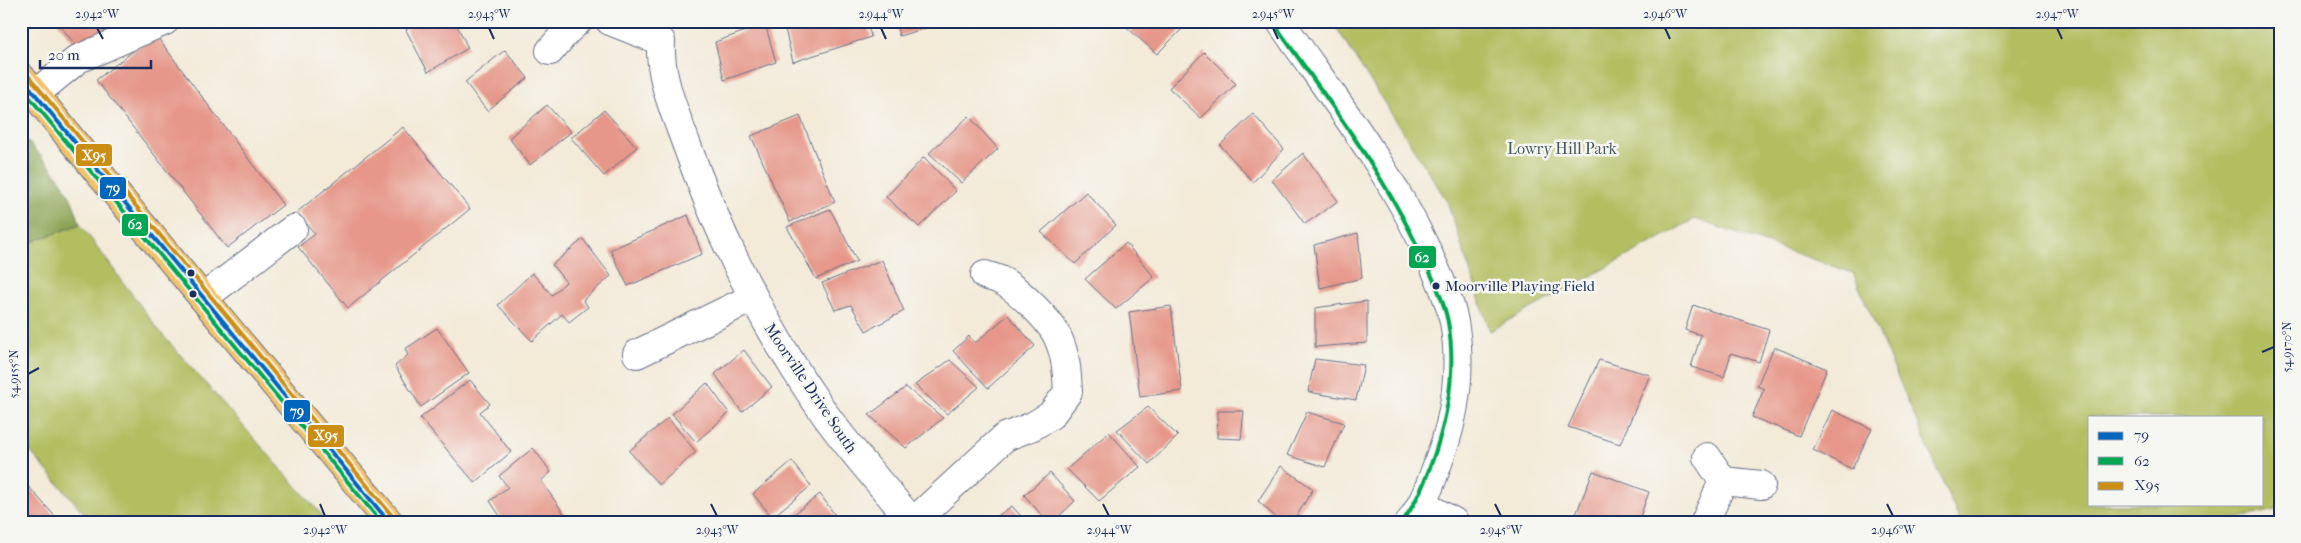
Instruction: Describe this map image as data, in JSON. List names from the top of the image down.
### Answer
{
  "streets": {
    "street": ["Moorville Drive South"]
  },
  "parks": ["Lowry Hill Park"],
  "places": ["Moorville Playing Field"],
  "lines": ["transit line 62", "transit line X95", "transit line 79"],
  "legend": ["79", "62", "X95"],
  "scale_bar": "20 m",
  "coordinates": [
    "2.942°W",
    "2.943°W",
    "2.944°W",
    "2.945°W",
    "2.946°W",
    "2.947°W",
    "54.9170°N",
    "54.9155°N"
  ]
}
